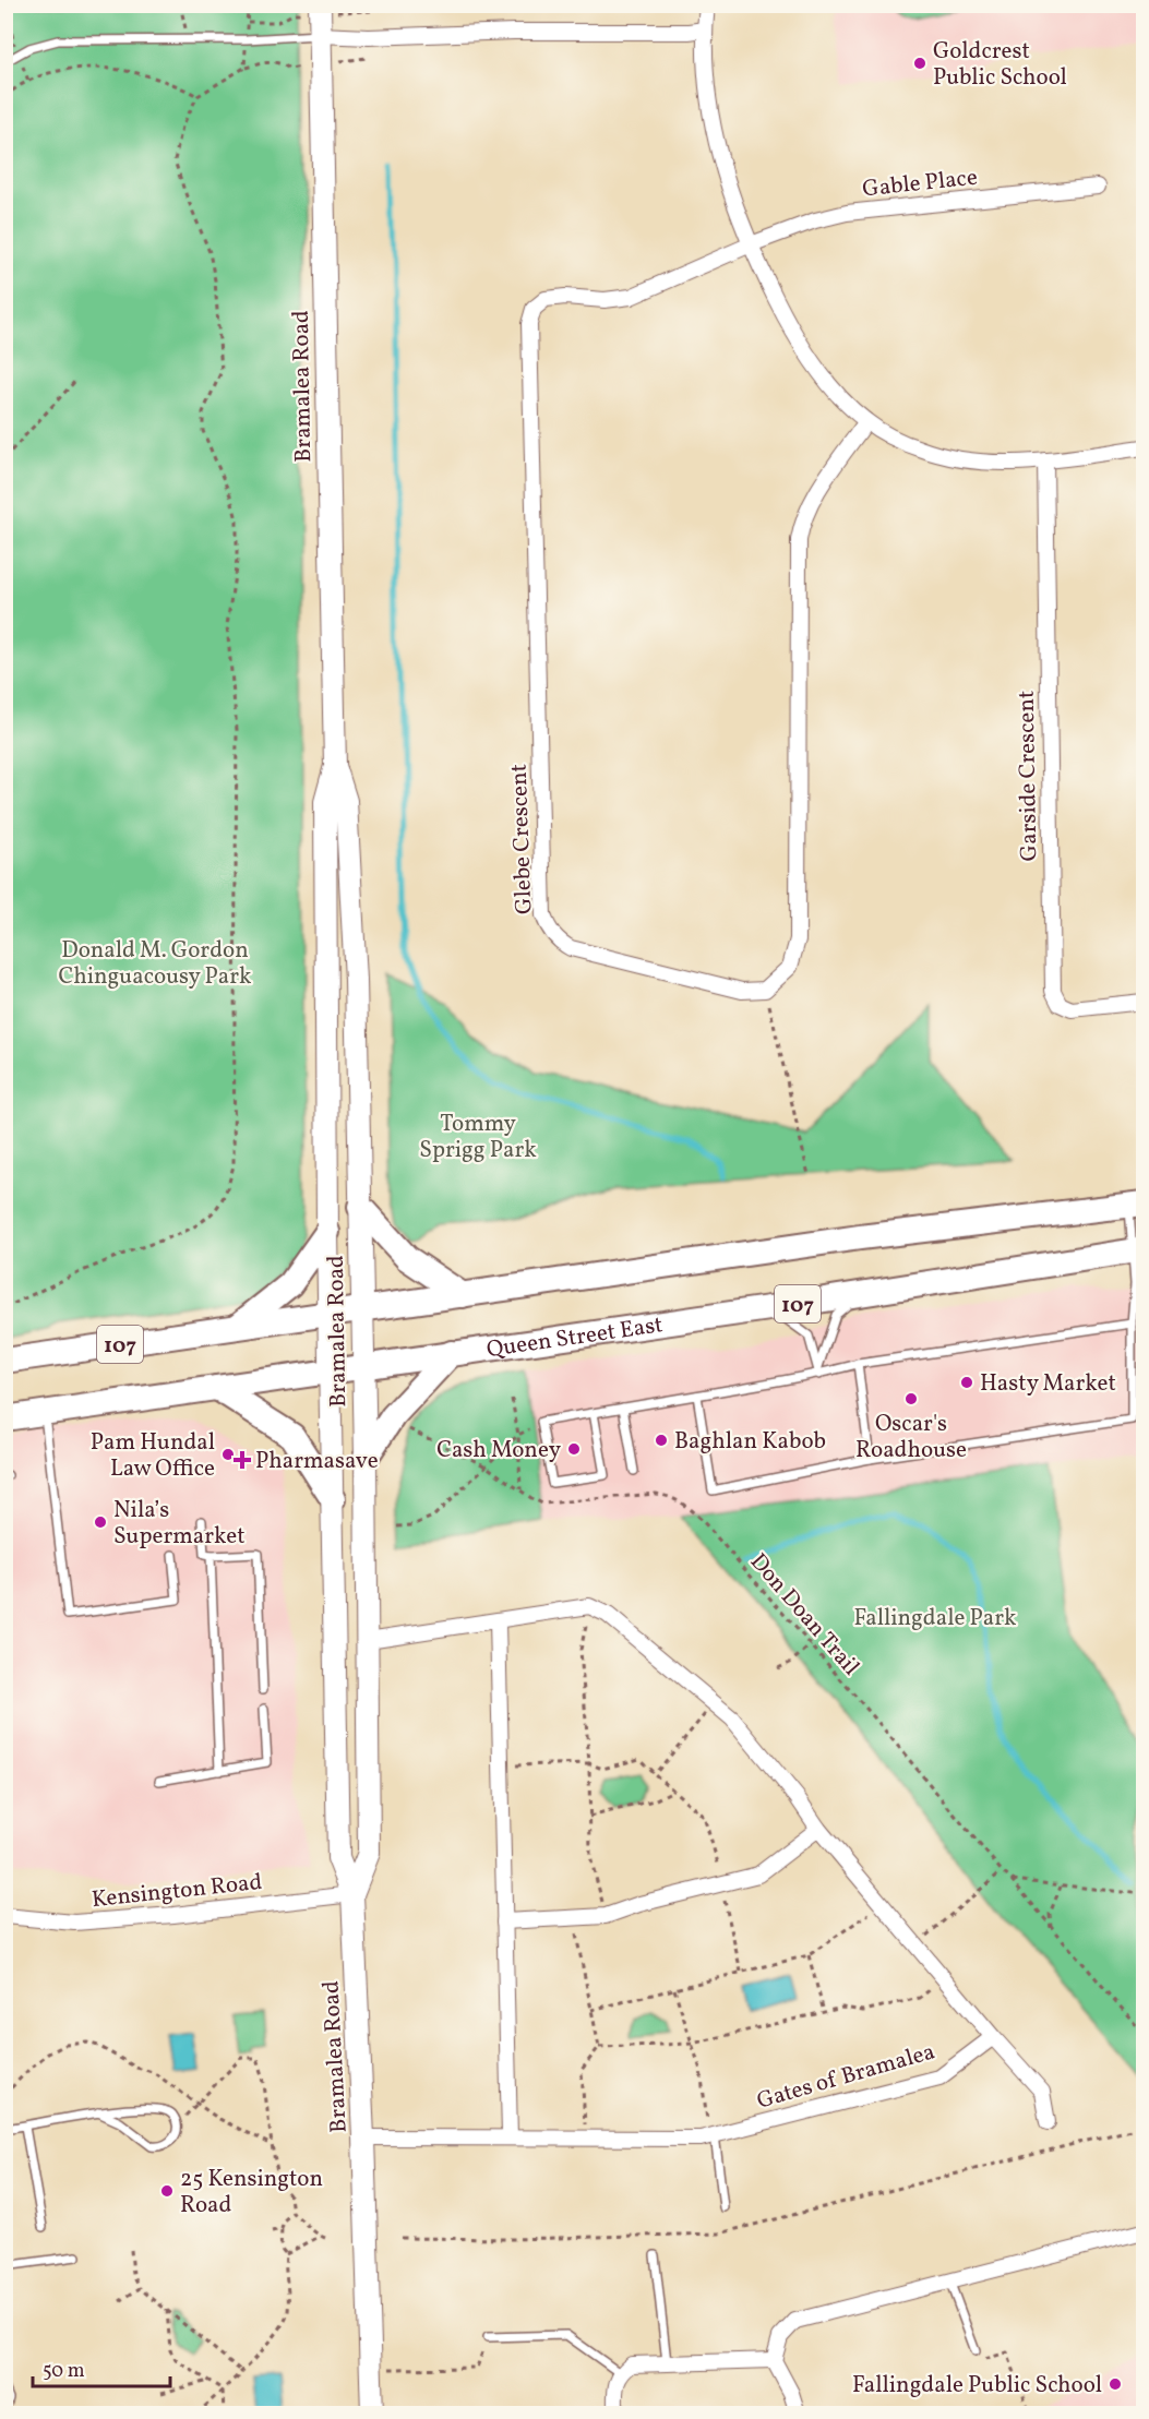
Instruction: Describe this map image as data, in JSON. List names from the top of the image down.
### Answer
{
  "streets": {
    "main road": ["Bramalea Road", "107", "Queen Street East"],
    "street": [
      "Gable Place",
      "Garside Crescent",
      "Glebe Crescent",
      "Kensington Road",
      "Gates of Bramalea"
    ],
    "path": ["Don Doan Trail"]
  },
  "crossings": [
    ["Gable Place", "Glebe Crescent"],
    ["Bramalea Road", "107"],
    ["Bramalea Road", "Queen Street East"],
    ["Bramalea Road", "Kensington Road"],
    ["Bramalea Road", "Gates of Bramalea"]
  ],
  "parks": ["Donald M. Gordon Chinguacousy Park", "Tommy Sprigg Park", "Fallingdale Park"],
  "places": {
    "other": [
      "Goldcrest Public School",
      "Hasty Market",
      "Oscar's Roadhouse",
      "Baghlan Kabob",
      "Cash Money",
      "Pam Hundal Law Office",
      "Nila’s Supermarket",
      "25 Kensington Road",
      "Fallingdale Public School"
    ],
    "health": ["Pharmasave"]
  },
  "scale_bar": "50 m"
}
